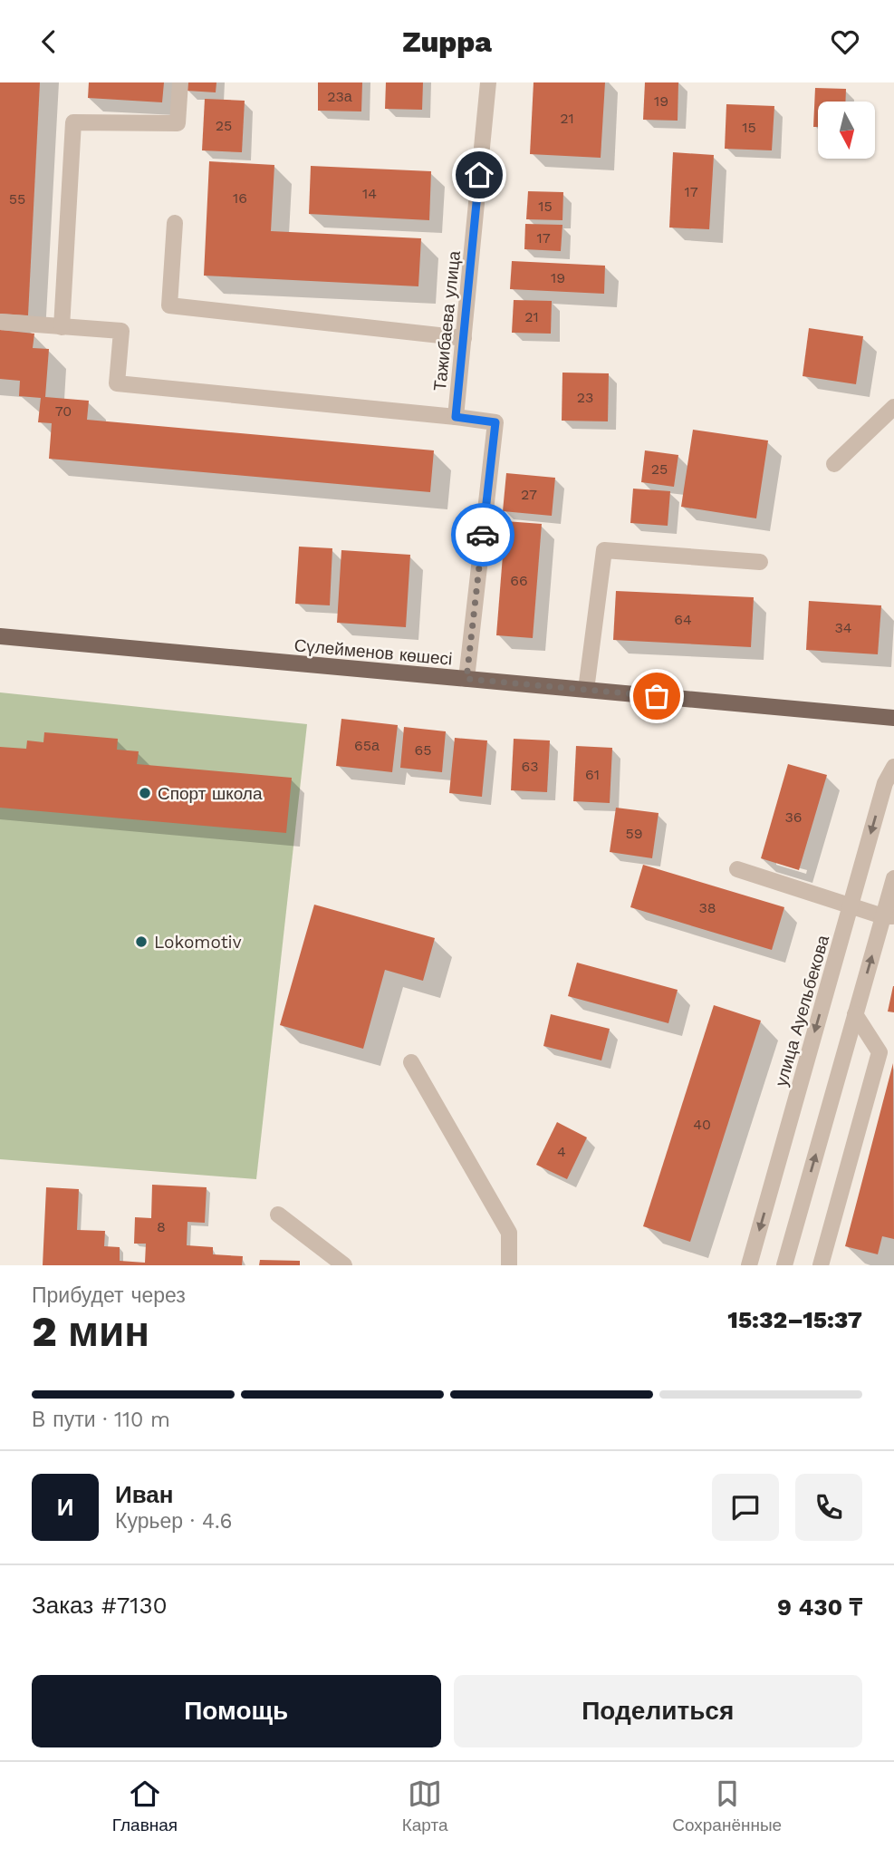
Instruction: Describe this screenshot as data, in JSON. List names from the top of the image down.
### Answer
{
  "streets": {
    "main road": ["Сүлейменов көшесі"],
    "street": ["Тажибаева улица", "улица Ауельбекова"]
  },
  "places": ["Спорт школа", "Lokomotiv"],
  "house_numbers": [
    "23а",
    "19",
    "21",
    "25",
    "15",
    "17",
    "14",
    "16",
    "55",
    "15",
    "17",
    "19",
    "21",
    "23",
    "70",
    "25",
    "27",
    "66",
    "64",
    "34",
    "65а",
    "65",
    "63",
    "61",
    "36",
    "59",
    "38",
    "40",
    "4",
    "8"
  ],
  "north": "bottom",
  "page": {
    "header": "Zuppa",
    "heading": ["2 мин", "Прибудет через", "15:32–15:37"],
    "panel": [
      "Иван",
      "Курьер · 4.6",
      "Заказ #7130",
      "9 430 ₸"
    ],
    "bar": "В пути · 110 m",
    "round": "И",
    "buttons": ["Помощь", "Поделиться"],
    "tabs": ["Главная", "Карта", "Сохранённые"]
  }
}
